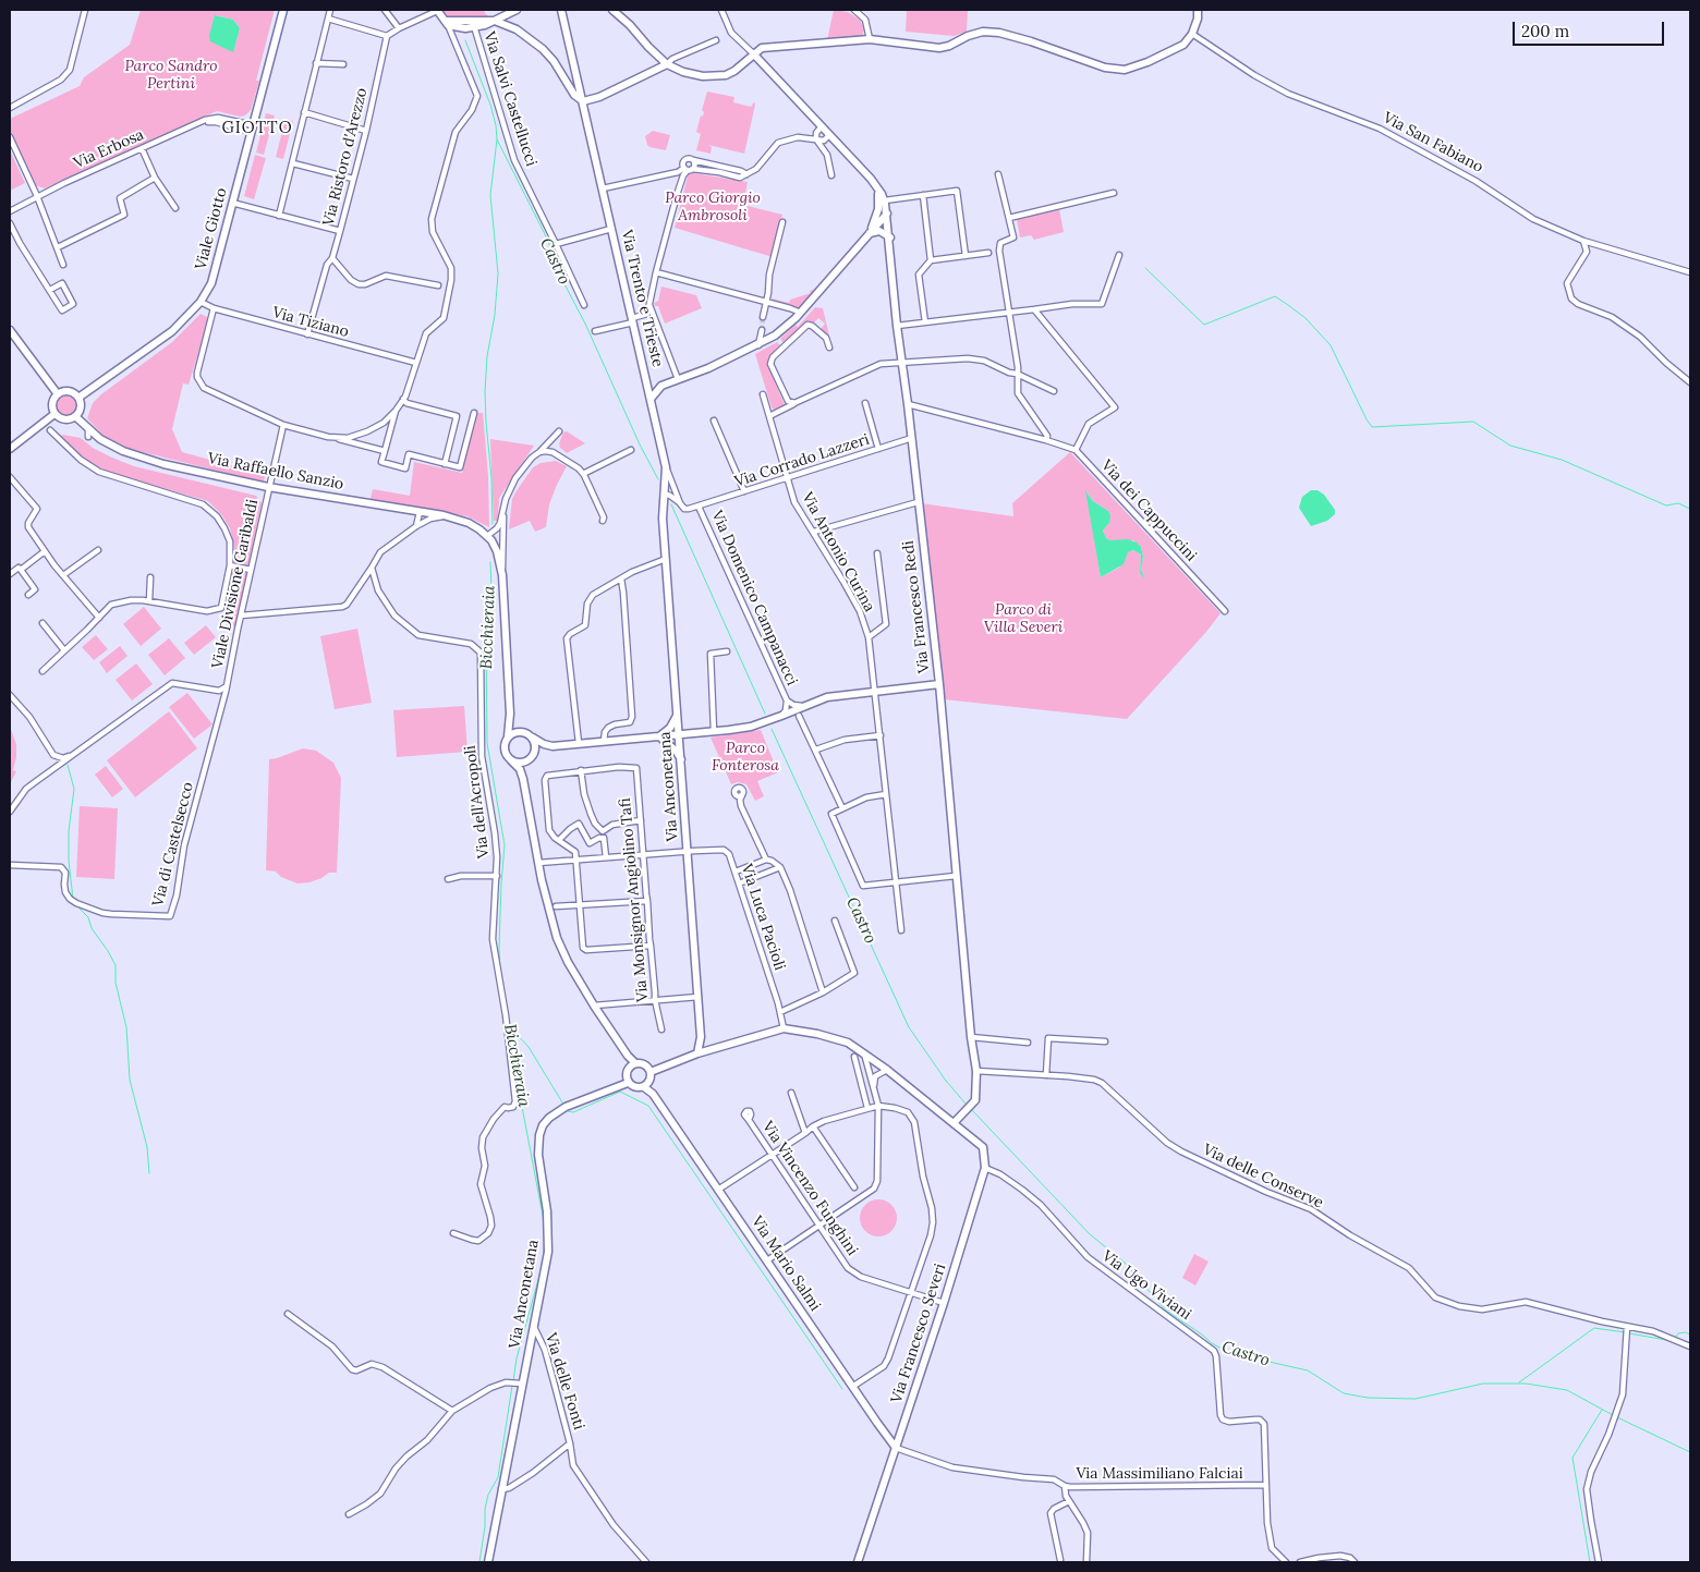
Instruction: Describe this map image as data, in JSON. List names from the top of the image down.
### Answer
{
  "streets": {
    "main road": [
      "Viale Giotto",
      "Via Trento e Trieste",
      "Via Raffaello Sanzio",
      "Via Francesco Redi",
      "Via Anconetana",
      "Via Mario Salmi",
      "Via Francesco Severi"
    ],
    "street": [
      "Via Salvi Castellucci",
      "Via San Fabiano",
      "Via Erbosa",
      "Via Ristoro d'Arezzo",
      "Via Tiziano",
      "Via Corrado Lazzeri",
      "Via dei Cappuccini",
      "Via Antonio Curina",
      "Viale Divisione Garibaldi",
      "Via Domenico Campanacci",
      "Via dell'Acropoli",
      "Via di Castelsecco",
      "Via Monsignor Angiolino Tafi",
      "Via Luca Pacioli",
      "Via delle Conserve",
      "Via Vincenzo Funghini",
      "Via Ugo Viviani",
      "Via delle Fonti",
      "Via Massimiliano Falciai"
    ]
  },
  "crossings": [
    ["Via Erbosa", "Viale Giotto"],
    ["Via Ristoro d'Arezzo", "Via Tiziano"],
    ["Viale Giotto", "Via Tiziano"],
    ["Viale Giotto", "Via Raffaello Sanzio"],
    ["Via Trento e Trieste", "Via Anconetana"],
    ["Via Corrado Lazzeri", "Via Antonio Curina"],
    ["Via Corrado Lazzeri", "Via Domenico Campanacci"],
    ["Via Corrado Lazzeri", "Via Francesco Redi"],
    ["Via Raffaello Sanzio", "Viale Divisione Garibaldi"],
    ["Via dei Cappuccini", "Via Francesco Redi"],
    ["Viale Divisione Garibaldi", "Via di Castelsecco"],
    ["Via Francesco Redi", "Via delle Conserve"],
    ["Via Anconetana", "Via Luca Pacioli"],
    ["Via Anconetana", "Via Mario Salmi"],
    ["Via Anconetana", "Via delle Fonti"],
    ["Via Vincenzo Funghini", "Via Francesco Severi"],
    ["Via Mario Salmi", "Via Francesco Severi"],
    ["Via Mario Salmi", "Via Massimiliano Falciai"],
    ["Via Ugo Viviani", "Via Francesco Severi"],
    ["Via Ugo Viviani", "Via Massimiliano Falciai"],
    ["Via Francesco Severi", "Via Massimiliano Falciai"]
  ],
  "districts": ["GIOTTO"],
  "water": ["Castro", "Bicchieraia"],
  "parks": [
    "Parco Sandro Pertini",
    "Parco Giorgio Ambrosoli",
    "Parco di Villa Severi",
    "Parco Fonterosa"
  ],
  "scale_bar": "200 m"
}
